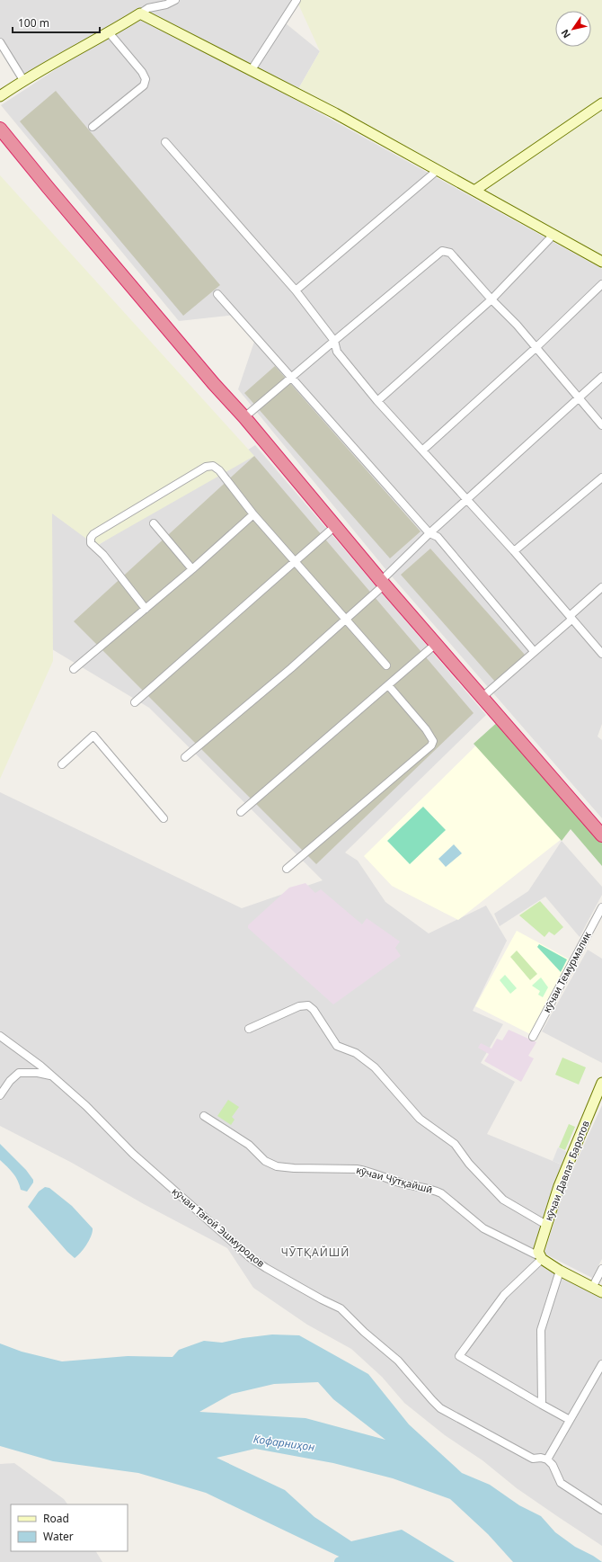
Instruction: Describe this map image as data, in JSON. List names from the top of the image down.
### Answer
{
  "streets": {
    "street": [
      "кӯчаи Темурмалик",
      "кӯчаи Давлат Баротов",
      "кӯчаи Чӯтқайшӣ",
      "кӯчаи Тағой Эшмуродов"
    ]
  },
  "crossings": [
    ["кӯчаи Давлат Баротов", "кӯчаи Чӯтқайшӣ"]
  ],
  "districts": ["ЧӮТҚАЙШӢ"],
  "water": ["Кофарниҳон"],
  "legend": ["Road", "Water"],
  "scale_bar": "100 m",
  "north": "bottom left"
}
